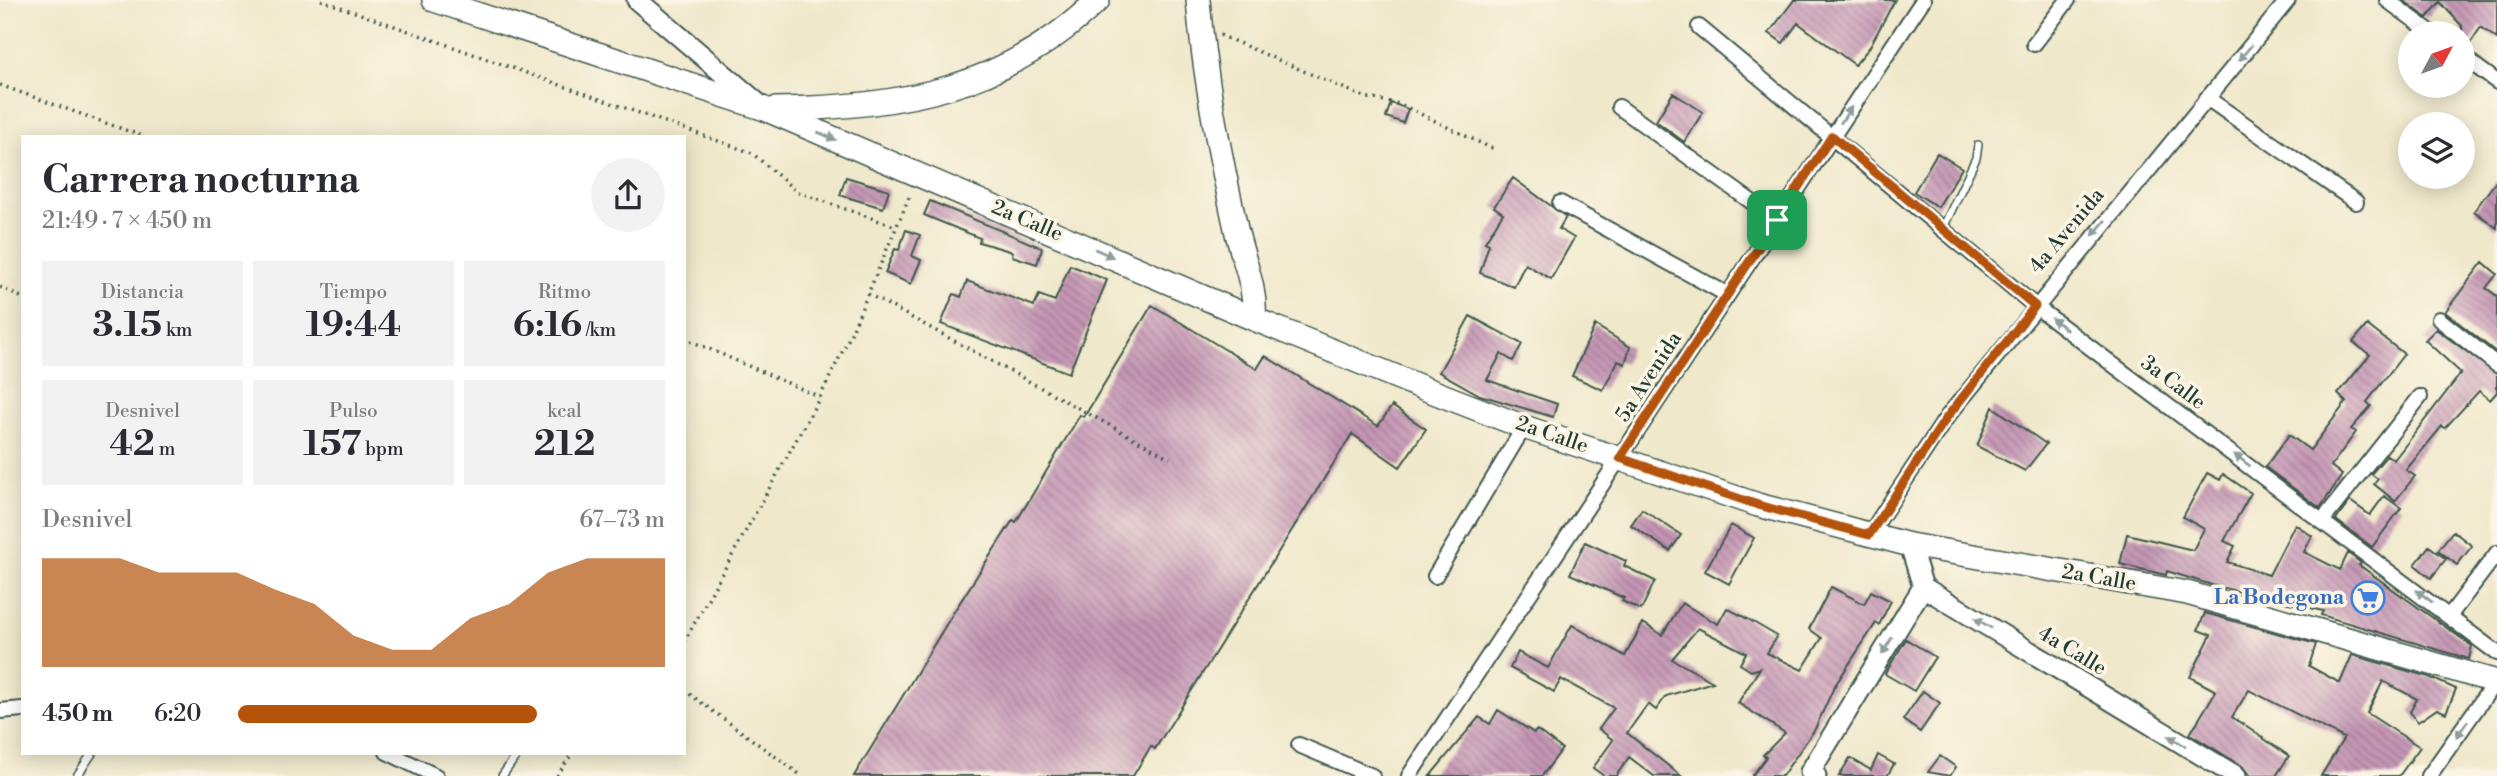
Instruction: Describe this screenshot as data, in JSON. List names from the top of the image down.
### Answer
{
  "streets": {
    "main road": ["2a Calle"],
    "street": [
      "4a Avenida",
      "5a Avenida",
      "3a Calle",
      "4a Calle"
    ]
  },
  "crossings": [
    ["2a Calle", "4a Avenida"],
    ["2a Calle", "5a Avenida"],
    ["4a Avenida", "3a Calle"],
    ["5a Avenida", "3a Calle"]
  ],
  "one_way": ["4a Avenida", "3a Calle", "4a Calle"],
  "places": {
    "supermarket": ["La Bodegona"]
  },
  "north": "top right",
  "page": {
    "heading": ["Carrera nocturna", "21:49 · 7 × 450 m"],
    "stats": [
      ["Distancia", "3.15 km"],
      ["Tiempo", "19:44"],
      ["Ritmo", "6:16 /km"],
      ["Desnivel", "42 m"],
      ["Pulso", "157 bpm"],
      ["kcal", "212"]
    ],
    "chart": ["Desnivel", "67–73 m"],
    "list": [
      {
        "name": "450 m",
        "note": "6:20"
      }
    ]
  }
}
